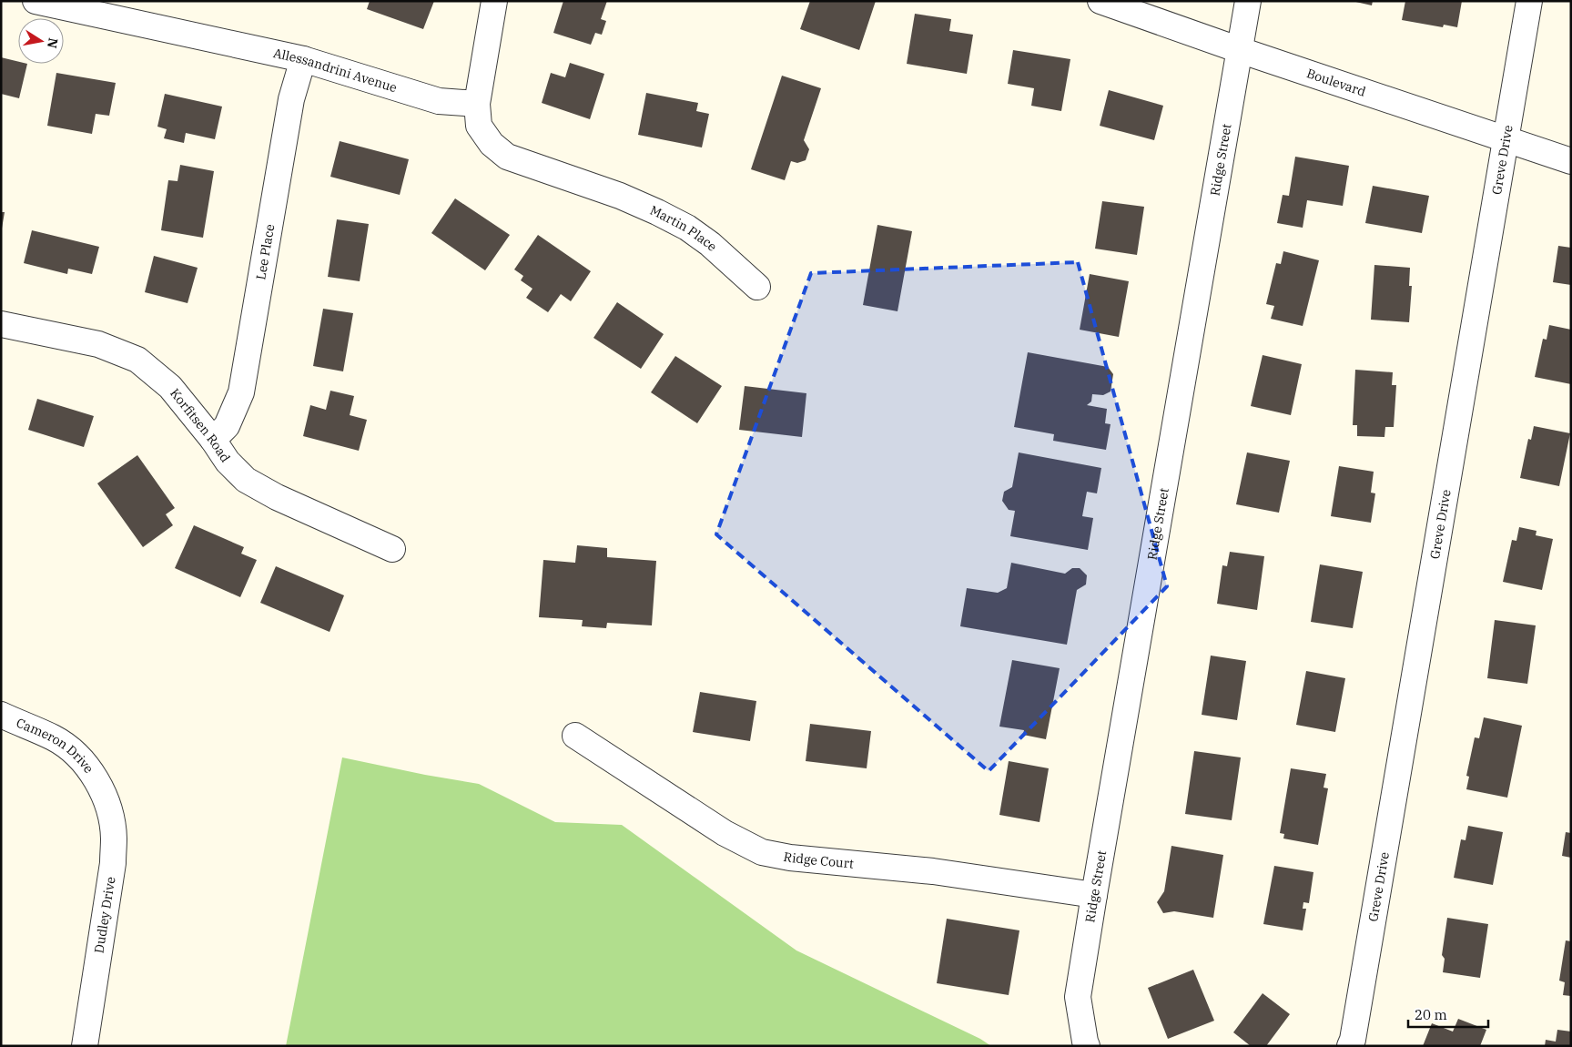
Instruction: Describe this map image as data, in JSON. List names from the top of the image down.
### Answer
{
  "streets": {
    "street": [
      "Allessandrini Avenue",
      "Boulevard",
      "Ridge Street",
      "Greve Drive",
      "Martin Place",
      "Lee Place",
      "Korfitsen Road",
      "Cameron Drive",
      "Ridge Court",
      "Dudley Drive"
    ]
  },
  "crossings": [
    ["Allessandrini Avenue", "Martin Place"],
    ["Allessandrini Avenue", "Lee Place"],
    ["Boulevard", "Ridge Street"],
    ["Boulevard", "Greve Drive"],
    ["Ridge Street", "Ridge Court"],
    ["Lee Place", "Korfitsen Road"],
    ["Cameron Drive", "Dudley Drive"]
  ],
  "scale_bar": "20 m",
  "north": "right"
}
